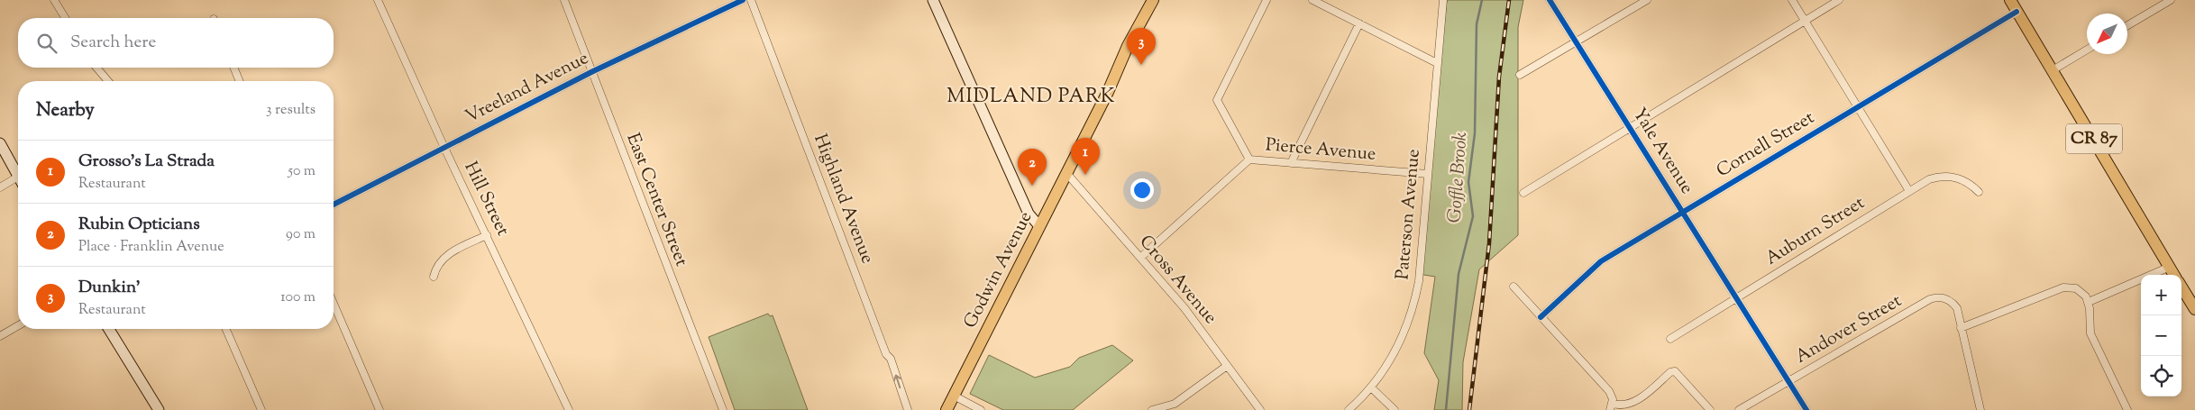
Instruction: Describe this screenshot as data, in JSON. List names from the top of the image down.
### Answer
{
  "streets": {
    "main road": ["CR 87", "Godwin Avenue"],
    "street": [
      "Vreeland Avenue",
      "Cornell Street",
      "Pierce Avenue",
      "Yale Avenue",
      "Hill Street",
      "Highland Avenue",
      "East Center Street",
      "Paterson Avenue",
      "Auburn Street",
      "Cross Avenue",
      "Andover Street"
    ]
  },
  "crossings": [
    ["Vreeland Avenue", "Hill Street"],
    ["Vreeland Avenue", "East Center Street"],
    ["CR 87", "Cornell Street"],
    ["Cornell Street", "Yale Avenue"],
    ["Pierce Avenue", "Paterson Avenue"],
    ["Pierce Avenue", "Cross Avenue"],
    ["Yale Avenue", "Auburn Street"],
    ["Yale Avenue", "Andover Street"],
    ["Godwin Avenue", "Cross Avenue"]
  ],
  "one_way": ["Highland Avenue"],
  "districts": ["MIDLAND PARK"],
  "water": ["Goffle Brook"],
  "north": "bottom left",
  "page": {
    "search": "Search here",
    "pins": ["3", "1", "2"],
    "heading": ["Nearby", "3 results"],
    "list": [
      {
        "mark": "1",
        "name": "Grosso's La Strada",
        "note": "Restaurant",
        "value": "50 m"
      },
      {
        "mark": "2",
        "name": "Rubin Opticians",
        "note": "Place · Franklin Avenue",
        "value": "90 m"
      },
      {
        "mark": "3",
        "name": "Dunkin'",
        "note": "Restaurant",
        "value": "100 m"
      }
    ],
    "map_buttons": ["+", "−"]
  }
}
